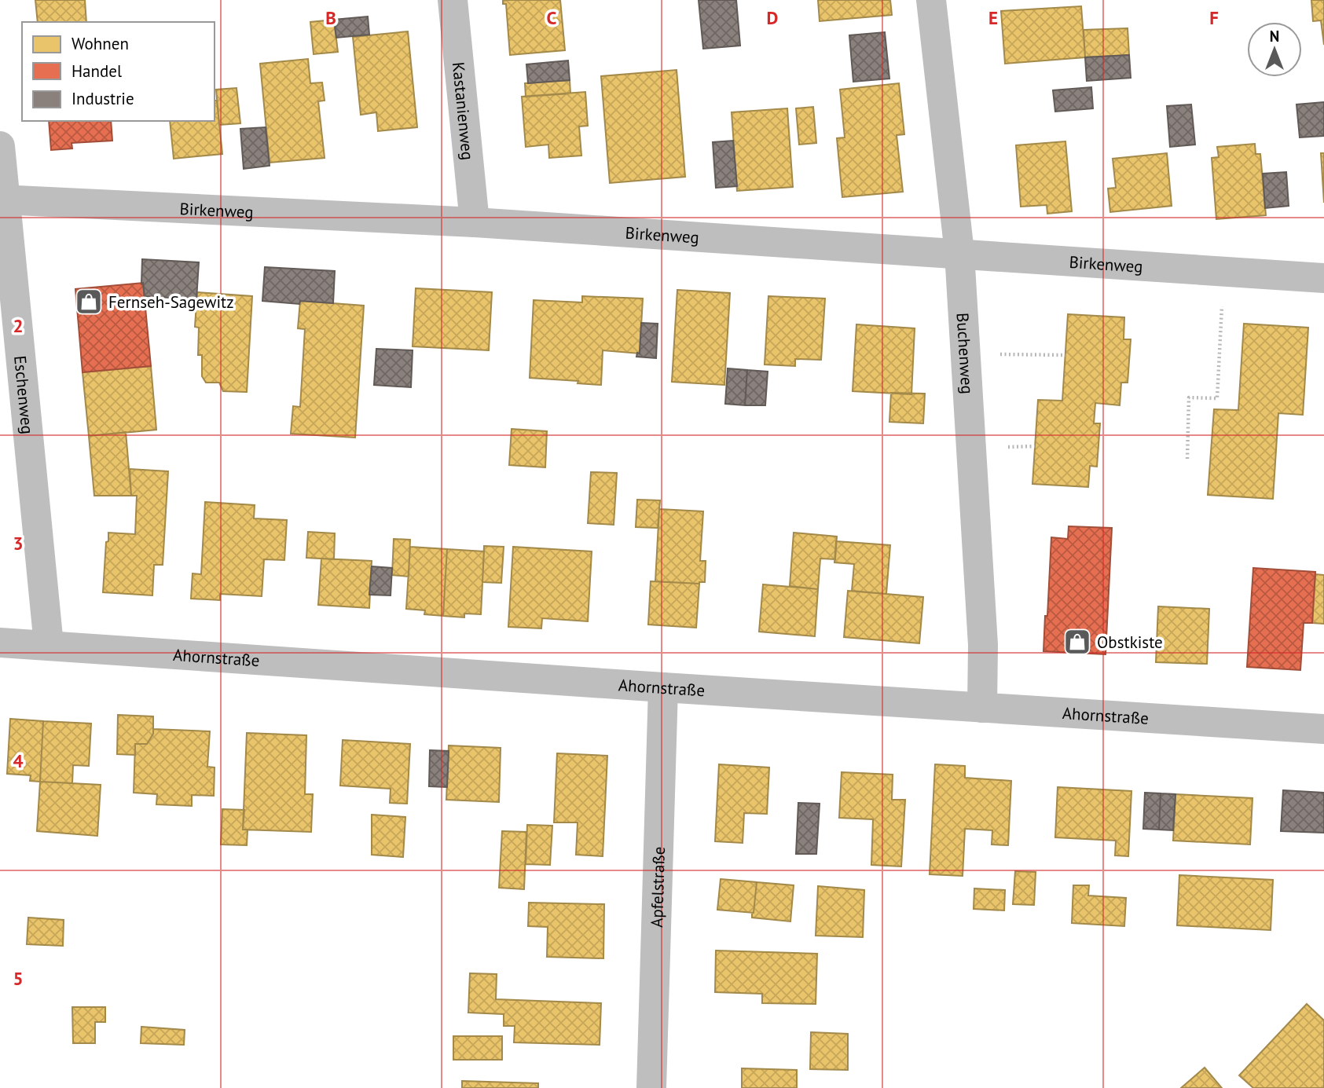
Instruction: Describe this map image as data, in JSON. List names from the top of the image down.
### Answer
{
  "streets": {
    "street": [
      "Kastanienweg",
      "Birkenweg",
      "Buchenweg",
      "Eschenweg",
      "Ahornstraße",
      "Apfelstraße"
    ]
  },
  "crossings": [
    ["Kastanienweg", "Birkenweg"],
    ["Birkenweg", "Buchenweg"],
    ["Birkenweg", "Eschenweg"],
    ["Buchenweg", "Ahornstraße"],
    ["Eschenweg", "Ahornstraße"],
    ["Ahornstraße", "Apfelstraße"]
  ],
  "places": {
    "shop": ["Fernseh-Sagewitz", "Obstkiste"]
  },
  "legend": ["Wohnen", "Handel", "Industrie"],
  "north": "top",
  "grid": {
    "columns": [
      "B",
      "C",
      "D",
      "E",
      "F"
    ],
    "rows": [
      "2",
      "3",
      "4",
      "5"
    ]
  }
}
